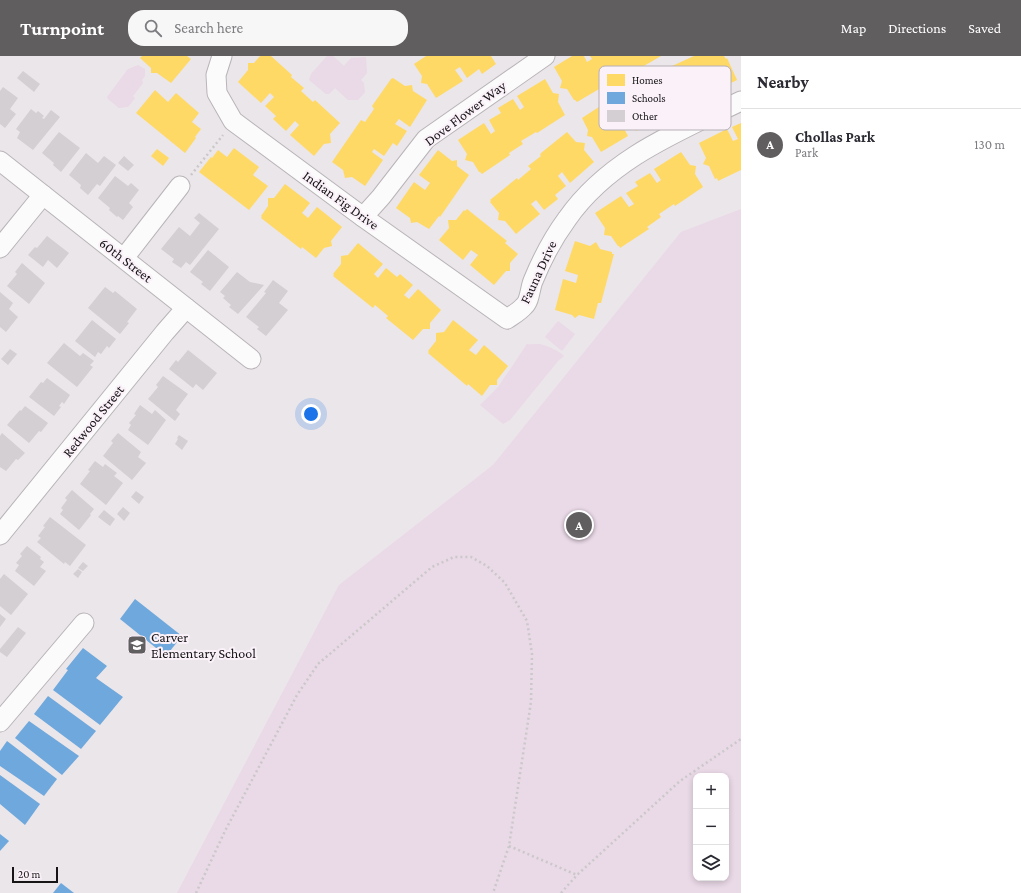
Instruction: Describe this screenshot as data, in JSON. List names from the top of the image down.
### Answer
{
  "streets": {
    "street": [
      "Dove Flower Way",
      "Indian Fig Drive",
      "60th Street",
      "Fauna Drive",
      "Redwood Street"
    ]
  },
  "crossings": [
    ["Dove Flower Way", "Indian Fig Drive"],
    ["Indian Fig Drive", "Fauna Drive"],
    ["60th Street", "Redwood Street"]
  ],
  "places": {
    "school or university": ["Carver Elementary School"]
  },
  "legend": ["Homes", "Schools", "Other"],
  "scale_bar": "20 m",
  "page": {
    "header": "Turnpoint",
    "search": "Search here",
    "nav": ["Map", "Directions", "Saved"],
    "heading": "Nearby",
    "list": [
      {
        "mark": "A",
        "name": "Chollas Park",
        "note": "Park",
        "value": "130 m"
      }
    ],
    "pins": "A",
    "map_buttons": ["+", "−"],
    "scale": "20 m"
  }
}
